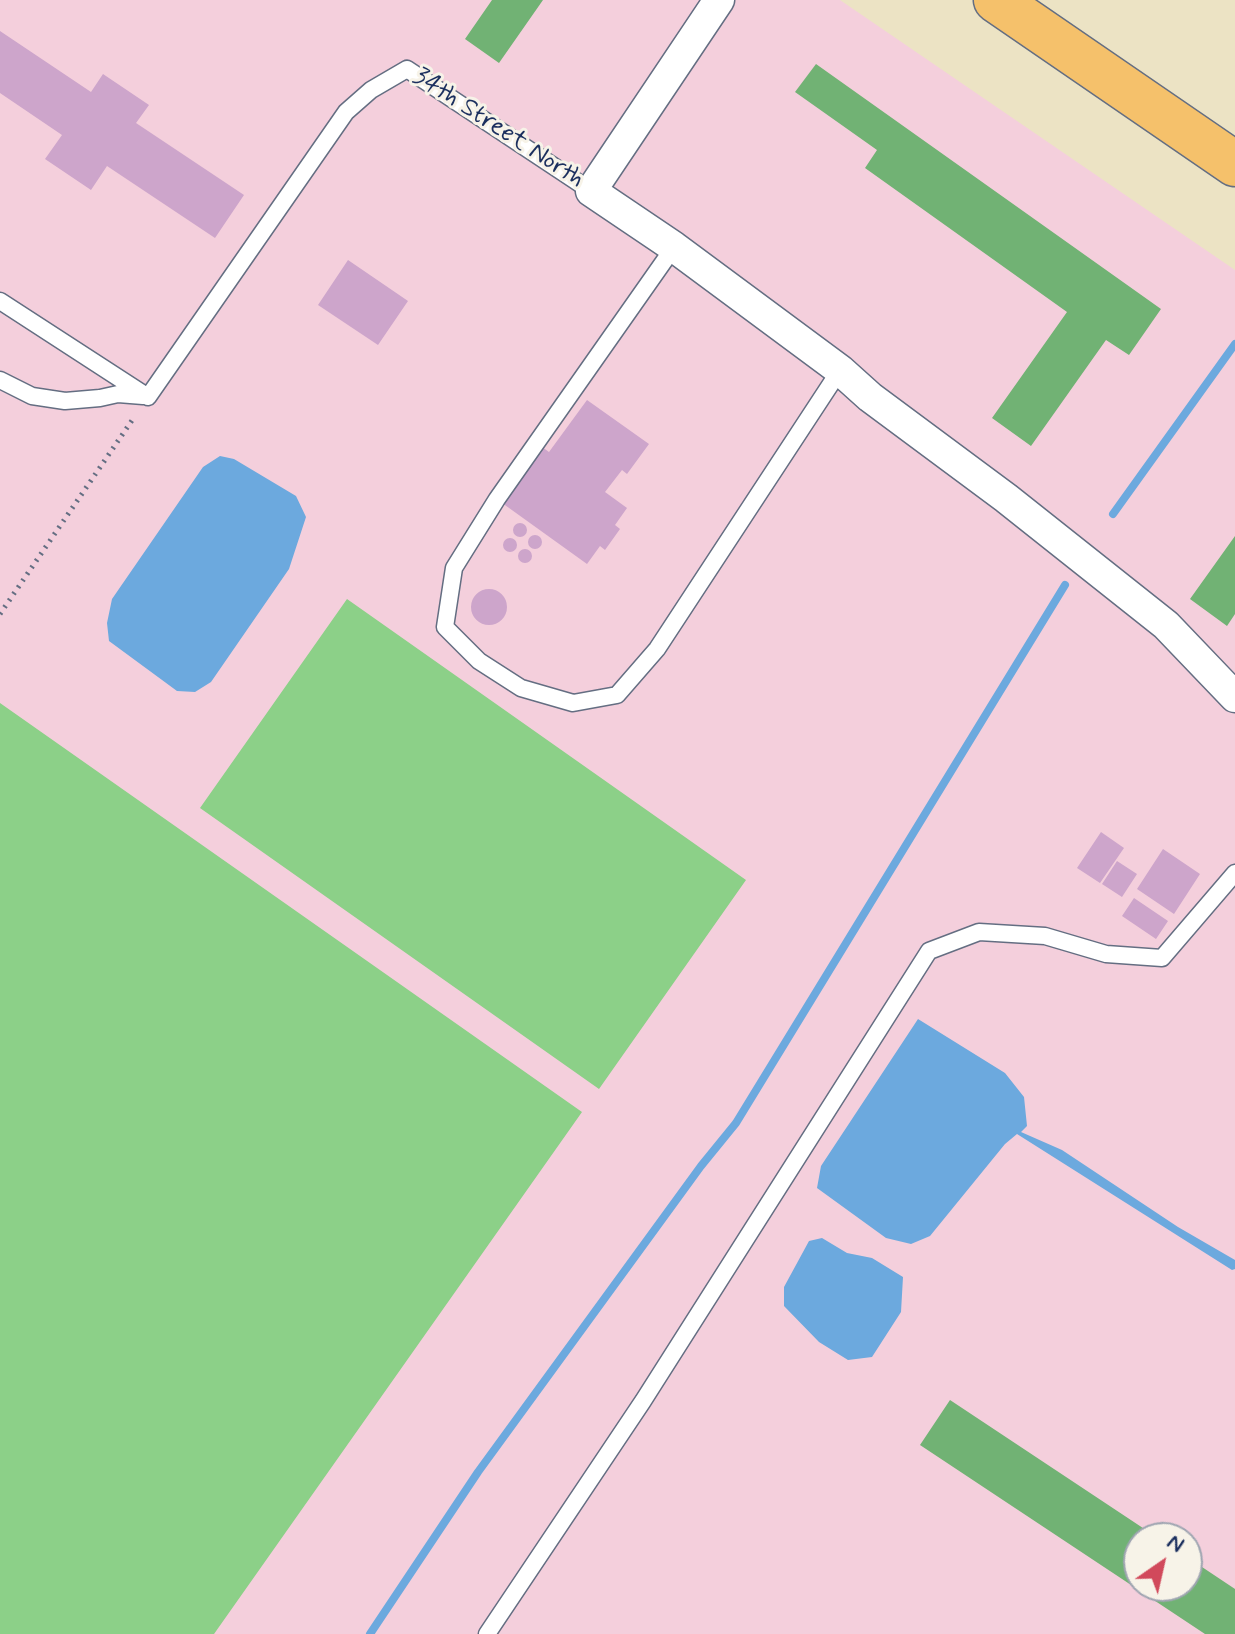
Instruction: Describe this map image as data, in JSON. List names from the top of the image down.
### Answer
{
  "streets": {
    "street": ["34th Street North"]
  },
  "north": "top right"
}
